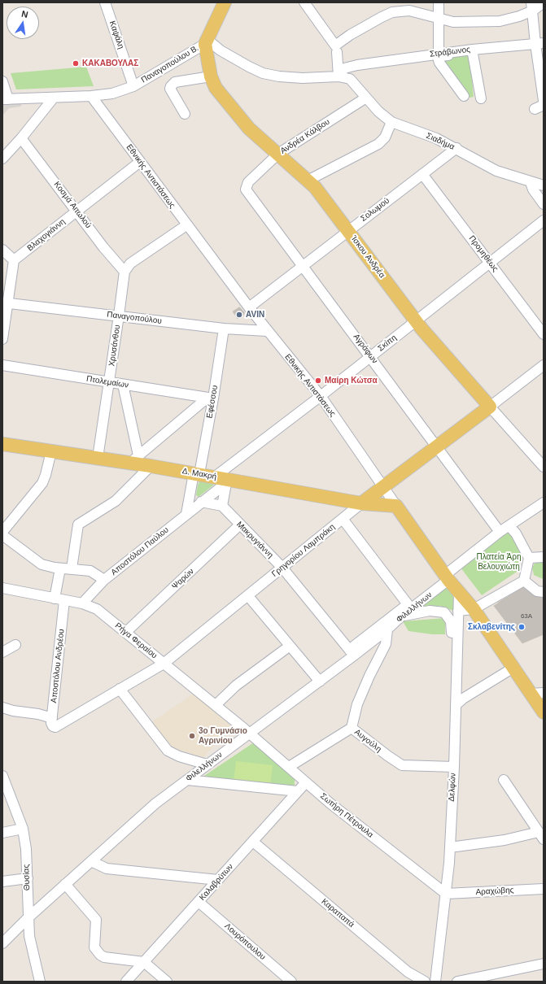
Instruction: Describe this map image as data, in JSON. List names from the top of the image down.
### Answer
{
  "streets": {
    "main road": [
      "Εθνικής Αντιστάσεως",
      "Ίσκου Ανδρέα",
      "Δ. Μακρή",
      "Γρηγορίου Λαμπράκη"
    ],
    "street": [
      "Καψάλη",
      "Στράβωνος",
      "Παναγοπούλου Β.",
      "Ανδρέα Κάλβου",
      "Σιαδήμα",
      "Κοσμά Αιτωλού",
      "Σολωμού",
      "Βλαχογιάννη",
      "Προμηθέως",
      "Παναγοπούλου",
      "Σκίπη",
      "Χρυσάνθου",
      "Αγράφων",
      "Πτολεμαίων",
      "Εφέσσου",
      "Μακρυγιάννη",
      "Αποστόλου Παύλου",
      "Ψαρών",
      "Φιλελλήνων",
      "Ρήγα Φεραίου",
      "Αποστόλου Ανδρέου",
      "Αυγούλη",
      "Δελφών",
      "Σωτήρη Πέτρουλα",
      "Θυσίας",
      "Καλαβρύτων",
      "Αραχώβης",
      "Καραπαπά",
      "Λουρόπουλου"
    ]
  },
  "crossings": [
    ["Καψάλη", "Παναγοπούλου Β."],
    ["Παναγοπούλου Β.", "Εθνικής Αντιστάσεως"],
    ["Παναγοπούλου Β.", "Ίσκου Ανδρέα"],
    ["Ανδρέα Κάλβου", "Σιαδήμα"],
    ["Ανδρέα Κάλβου", "Ίσκου Ανδρέα"],
    ["Ανδρέα Κάλβου", "Αγράφων"],
    ["Σιαδήμα", "Σολωμού"],
    ["Εθνικής Αντιστάσεως", "Σολωμού"],
    ["Εθνικής Αντιστάσεως", "Βλαχογιάννη"],
    ["Εθνικής Αντιστάσεως", "Παναγοπούλου"],
    ["Εθνικής Αντιστάσεως", "Σκίπη"],
    ["Εθνικής Αντιστάσεως", "Δ. Μακρή"],
    ["Εθνικής Αντιστάσεως", "Γρηγορίου Λαμπράκη"],
    ["Εθνικής Αντιστάσεως", "Φιλελλήνων"],
    ["Εθνικής Αντιστάσεως", "Δελφών"],
    ["Κοσμά Αιτωλού", "Βλαχογιάννη"],
    ["Κοσμά Αιτωλού", "Χρυσάνθου"],
    ["Σολωμού", "Προμηθέως"],
    ["Σολωμού", "Ίσκου Ανδρέα"],
    ["Σολωμού", "Αγράφων"],
    ["Προμηθέως", "Σκίπη"],
    ["Ίσκου Ανδρέα", "Σκίπη"],
    ["Ίσκου Ανδρέα", "Γρηγορίου Λαμπράκη"],
    ["Παναγοπούλου", "Χρυσάνθου"],
    ["Παναγοπούλου", "Εφέσσου"],
    ["Σκίπη", "Αγράφων"],
    ["Σκίπη", "Δ. Μακρή"],
    ["Σκίπη", "Αποστόλου Παύλου"],
    ["Χρυσάνθου", "Πτολεμαίων"],
    ["Χρυσάνθου", "Δ. Μακρή"],
    ["Αγράφων", "Γρηγορίου Λαμπράκη"],
    ["Αγράφων", "Φιλελλήνων"],
    ["Πτολεμαίων", "Εφέσσου"],
    ["Εφέσσου", "Δ. Μακρή"],
    ["Εφέσσου", "Αποστόλου Παύλου"],
    ["Δ. Μακρή", "Γρηγορίου Λαμπράκη"],
    ["Δ. Μακρή", "Αποστόλου Παύλου"],
    ["Μακρυγιάννη", "Γρηγορίου Λαμπράκη"],
    ["Μακρυγιάννη", "Ψαρών"],
    ["Μακρυγιάννη", "Φιλελλήνων"],
    ["Γρηγορίου Λαμπράκη", "Ρήγα Φεραίου"],
    ["Γρηγορίου Λαμπράκη", "Αποστόλου Ανδρέου"],
    ["Αποστόλου Παύλου", "Ρήγα Φεραίου"],
    ["Ψαρών", "Ρήγα Φεραίου"],
    ["Φιλελλήνων", "Ρήγα Φεραίου"],
    ["Φιλελλήνων", "Σωτήρη Πέτρουλα"],
    ["Φιλελλήνων", "Θυσίας"],
    ["Ρήγα Φεραίου", "Αποστόλου Ανδρέου"],
    ["Ρήγα Φεραίου", "Σωτήρη Πέτρουλα"],
    ["Αυγούλη", "Δελφών"],
    ["Αυγούλη", "Σωτήρη Πέτρουλα"],
    ["Δελφών", "Σωτήρη Πέτρουλα"],
    ["Δελφών", "Αραχώβης"],
    ["Σωτήρη Πέτρουλα", "Καλαβρύτων"],
    ["Σωτήρη Πέτρουλα", "Αραχώβης"],
    ["Καλαβρύτων", "Καραπαπά"],
    ["Καλαβρύτων", "Λουρόπουλου"]
  ],
  "parks": ["Πλατεία Άρη Βελουχιώτη"],
  "places": [
    "ΚΑΚΑΒΟΥΛΑΣ",
    "AVIN",
    "Μαίρη Κώτσα",
    "Σκλαβενίτης",
    "3ο Γυμνάσιο Αγρινίου"
  ],
  "house_numbers": ["63Α"],
  "north": "top"
}
